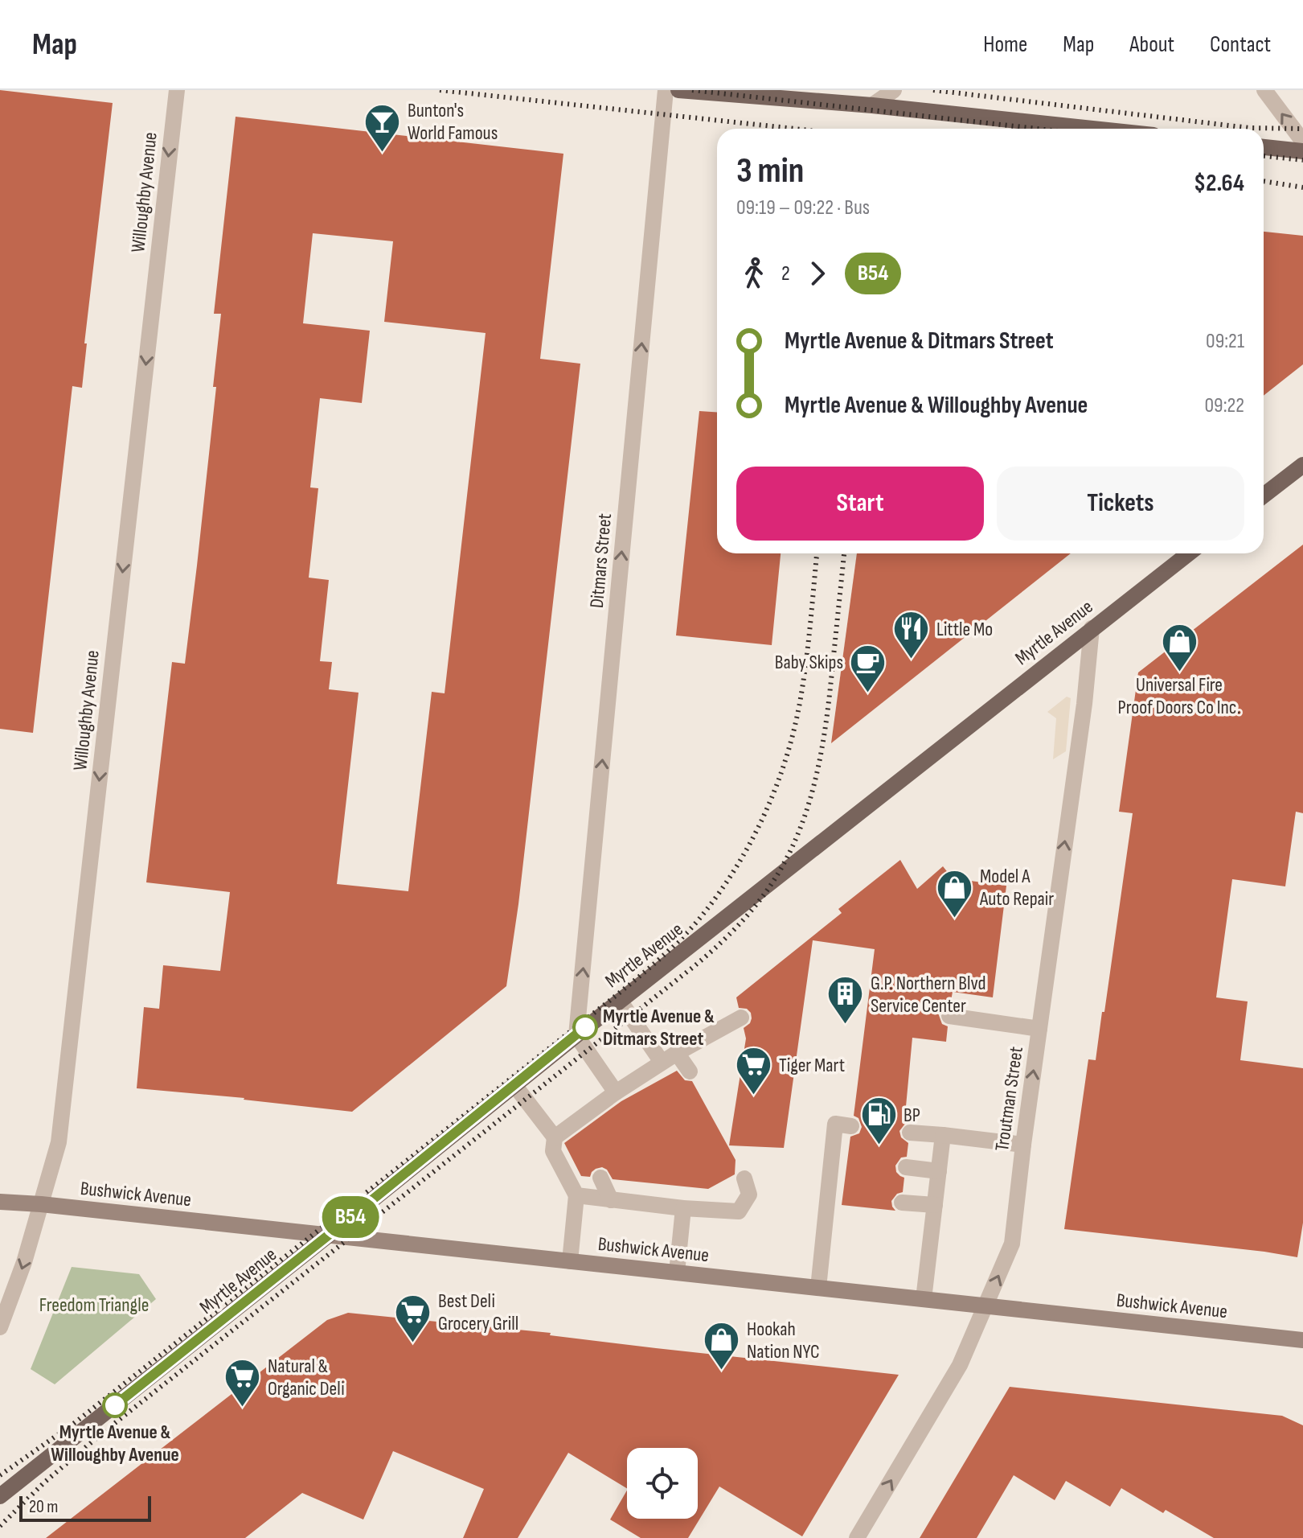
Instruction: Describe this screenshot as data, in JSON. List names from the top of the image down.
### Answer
{
  "streets": {
    "main road": ["Myrtle Avenue", "Bushwick Avenue"],
    "street": ["Willoughby Avenue", "Ditmars Street", "Troutman Street"]
  },
  "crossings": [
    ["Willoughby Avenue", "Bushwick Avenue"],
    ["Ditmars Street", "Myrtle Avenue"],
    ["Myrtle Avenue", "Troutman Street"],
    ["Myrtle Avenue", "Bushwick Avenue"],
    ["Troutman Street", "Bushwick Avenue"]
  ],
  "one_way": ["Willoughby Avenue", "Ditmars Street", "Troutman Street"],
  "parks": ["Freedom Triangle"],
  "places": {
    "bar": ["Bunton's World Famous"],
    "restaurant": ["Little Mo"],
    "shop": ["Universal Fire Proof Doors Co Inc.", "Model A Auto Repair", "Hookah Nation NYC"],
    "cafe": ["Baby Skips"],
    "building": ["G.P. Northern Blvd Service Center"],
    "other": ["Myrtle Avenue & Ditmars Street", "Myrtle Avenue & Willoughby Avenue"],
    "supermarket": ["Tiger Mart", "Best Deli Grocery Grill", "Natural & Organic Deli"],
    "fuel station": ["BP"]
  },
  "lines": ["bus line B54"],
  "scale_bar": "20 m",
  "page": {
    "header": "Map",
    "nav": [
      "Home",
      "Map",
      "About",
      "Contact"
    ],
    "on_map": "B54",
    "heading": ["3 min", "09:19 – 09:22 · Bus", "$2.64"],
    "legs": ["2", "B54"],
    "list": [
      {
        "name": "Myrtle Avenue & Ditmars Street",
        "value": "09:21"
      },
      {
        "name": "Myrtle Avenue & Willoughby Avenue",
        "value": "09:22"
      }
    ],
    "buttons": ["Start", "Tickets"],
    "scale": "20 m"
  }
}
